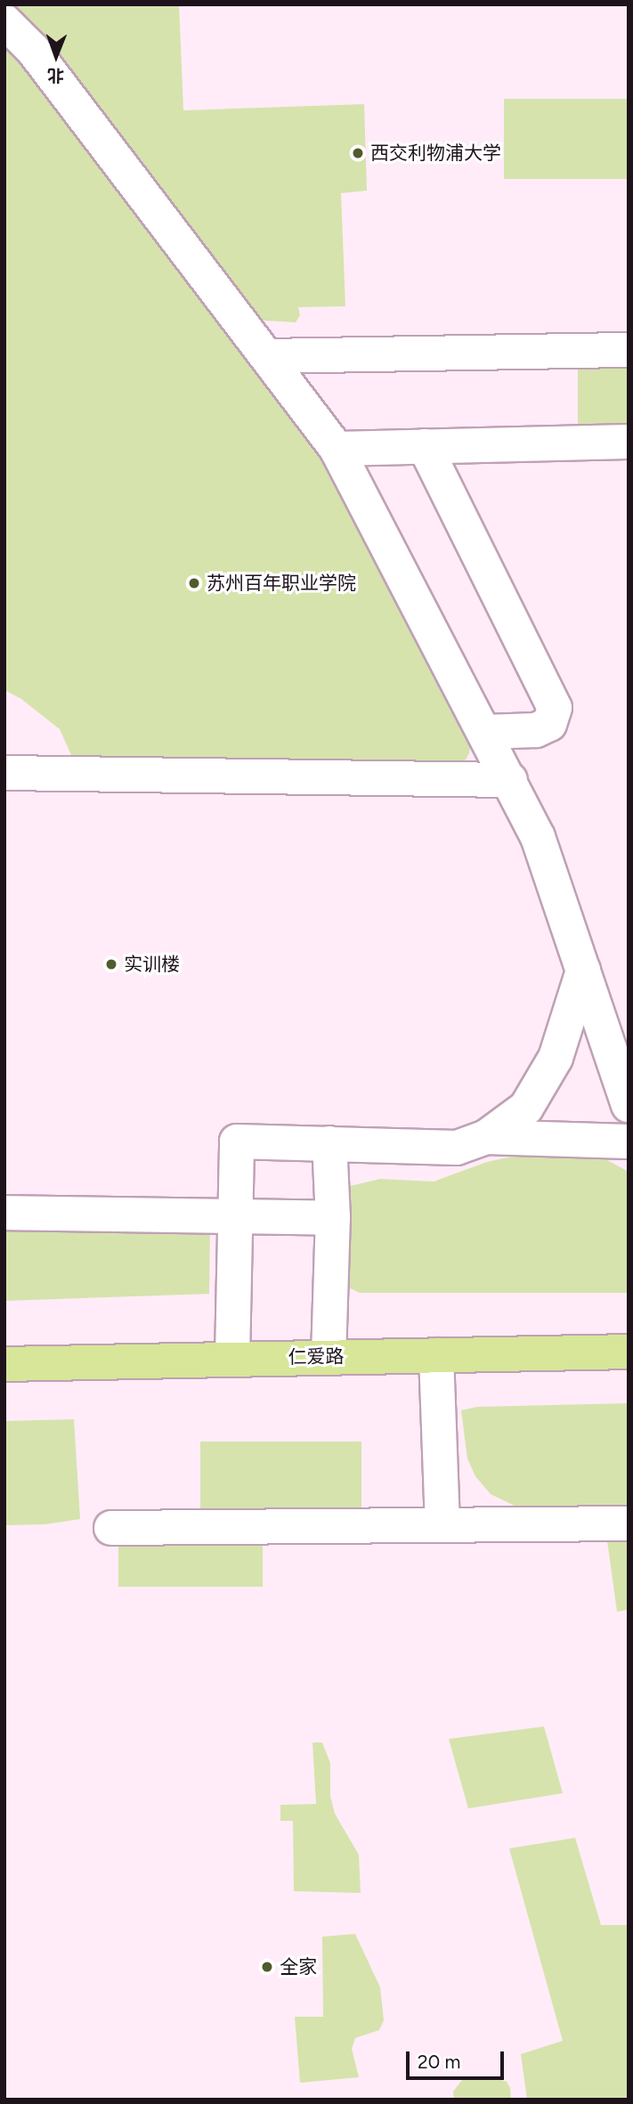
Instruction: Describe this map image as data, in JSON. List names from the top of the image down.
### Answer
{
  "streets": {
    "main road": ["仁爱路"]
  },
  "places": [
    "西交利物浦大学",
    "苏州百年职业学院",
    "实训楼",
    "全家"
  ],
  "scale_bar": "20 m",
  "north": "bottom"
}
